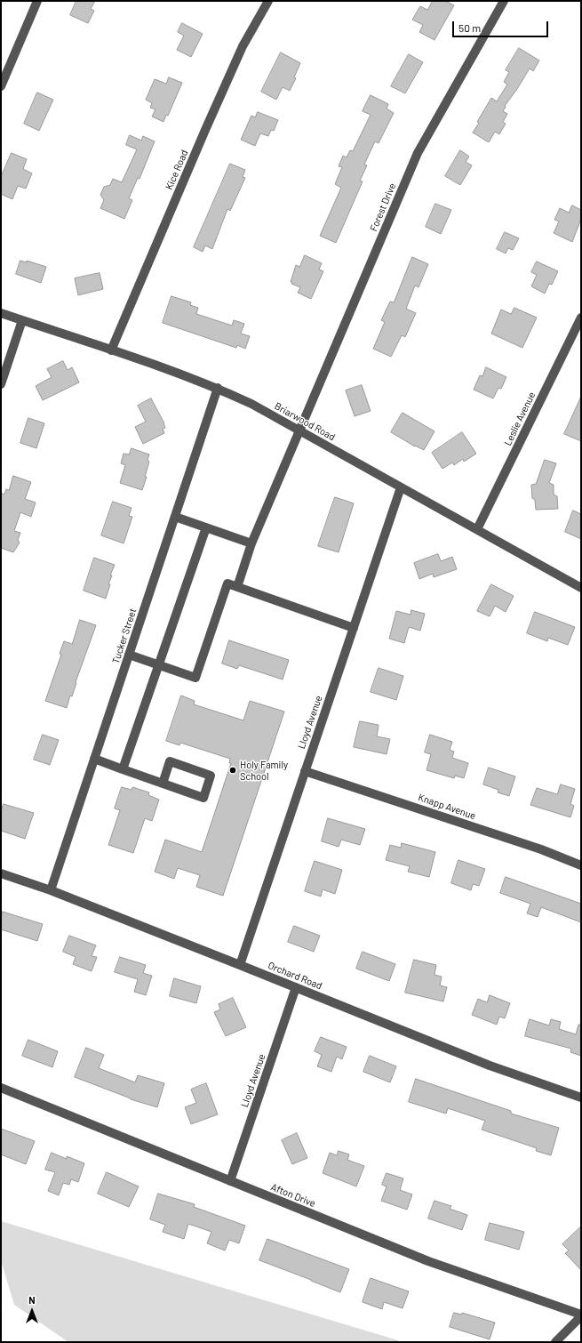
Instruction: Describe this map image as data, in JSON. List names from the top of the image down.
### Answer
{
  "streets": {
    "street": [
      "Kice Road",
      "Forest Drive",
      "Leslie Avenue",
      "Briarwood Road",
      "Tucker Street",
      "Lloyd Avenue",
      "Knapp Avenue",
      "Orchard Road",
      "Afton Drive"
    ]
  },
  "crossings": [
    ["Kice Road", "Briarwood Road"],
    ["Forest Drive", "Briarwood Road"],
    ["Leslie Avenue", "Briarwood Road"],
    ["Briarwood Road", "Tucker Street"],
    ["Briarwood Road", "Lloyd Avenue"],
    ["Tucker Street", "Orchard Road"],
    ["Lloyd Avenue", "Knapp Avenue"],
    ["Lloyd Avenue", "Orchard Road"],
    ["Lloyd Avenue", "Afton Drive"]
  ],
  "places": ["Holy Family School"],
  "scale_bar": "50 m",
  "north": "top"
}
